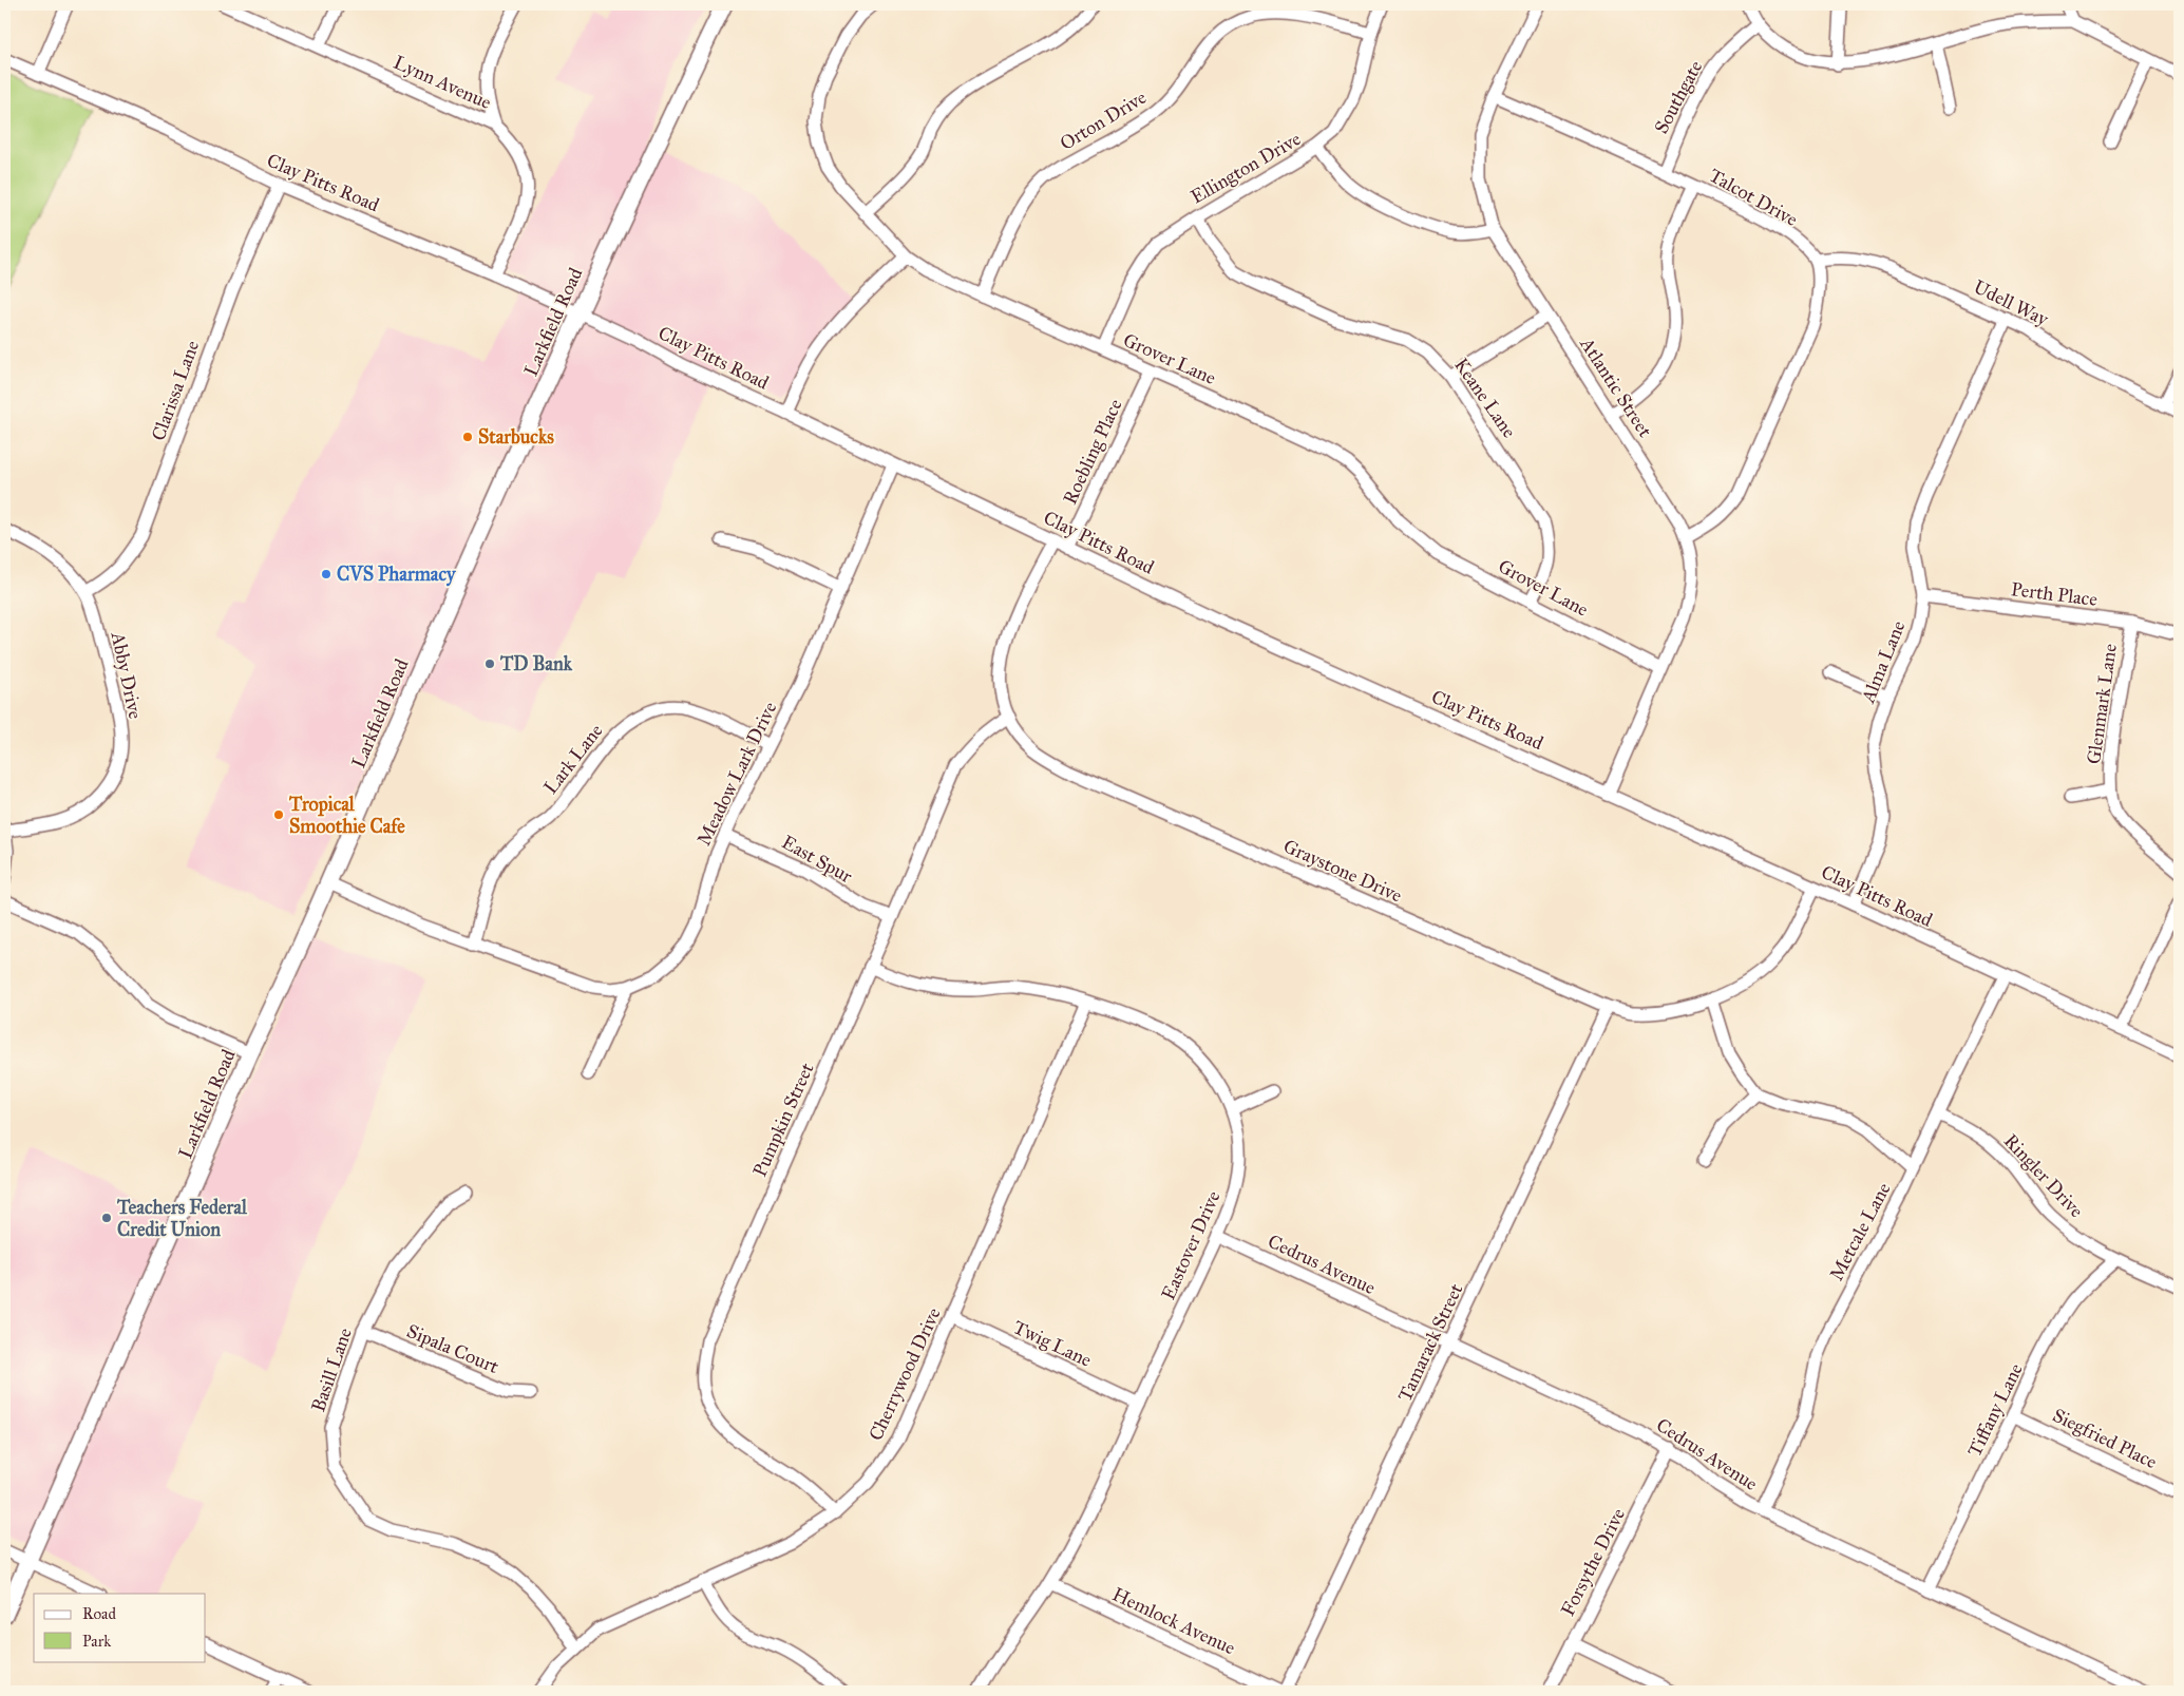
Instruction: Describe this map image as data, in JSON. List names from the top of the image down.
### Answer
{
  "streets": {
    "main road": ["Larkfield Road"],
    "street": [
      "Lynn Avenue",
      "Southgate",
      "Orton Drive",
      "Ellington Drive",
      "Clay Pitts Road",
      "Talcot Drive",
      "Udell Way",
      "Grover Lane",
      "Atlantic Street",
      "Clarissa Lane",
      "Keane Lane",
      "Roebling Place",
      "Perth Place",
      "Alma Lane",
      "Abby Drive",
      "Glenmark Lane",
      "Lark Lane",
      "Meadow Lark Drive",
      "East Spur",
      "Graystone Drive",
      "Pumpkin Street",
      "Ringler Drive",
      "Metcale Lane",
      "Eastover Drive",
      "Cedrus Avenue",
      "Tamarack Street",
      "Twig Lane",
      "Sipala Court",
      "Basill Lane",
      "Cherrywood Drive",
      "Tiffany Lane",
      "Siegfried Place",
      "Forsythe Drive",
      "Hemlock Avenue"
    ]
  },
  "crossings": [
    ["Lynn Avenue", "Clay Pitts Road"],
    ["Southgate", "Talcot Drive"],
    ["Orton Drive", "Ellington Drive"],
    ["Orton Drive", "Grover Lane"],
    ["Ellington Drive", "Grover Lane"],
    ["Ellington Drive", "Keane Lane"],
    ["Clay Pitts Road", "Larkfield Road"],
    ["Clay Pitts Road", "Atlantic Street"],
    ["Clay Pitts Road", "Clarissa Lane"],
    ["Clay Pitts Road", "Roebling Place"],
    ["Clay Pitts Road", "Alma Lane"],
    ["Clay Pitts Road", "Meadow Lark Drive"],
    ["Clay Pitts Road", "Graystone Drive"],
    ["Clay Pitts Road", "Metcale Lane"],
    ["Talcot Drive", "Udell Way"],
    ["Talcot Drive", "Atlantic Street"],
    ["Udell Way", "Alma Lane"],
    ["Larkfield Road", "Meadow Lark Drive"],
    ["Grover Lane", "Atlantic Street"],
    ["Grover Lane", "Keane Lane"],
    ["Grover Lane", "Roebling Place"],
    ["Clarissa Lane", "Abby Drive"],
    ["Perth Place", "Alma Lane"],
    ["Perth Place", "Glenmark Lane"],
    ["Lark Lane", "Meadow Lark Drive"],
    ["Meadow Lark Drive", "East Spur"],
    ["East Spur", "Pumpkin Street"],
    ["Graystone Drive", "Pumpkin Street"],
    ["Graystone Drive", "Tamarack Street"],
    ["Pumpkin Street", "Eastover Drive"],
    ["Pumpkin Street", "Cherrywood Drive"],
    ["Ringler Drive", "Metcale Lane"],
    ["Ringler Drive", "Tiffany Lane"],
    ["Metcale Lane", "Cedrus Avenue"],
    ["Eastover Drive", "Cedrus Avenue"],
    ["Eastover Drive", "Twig Lane"],
    ["Eastover Drive", "Cherrywood Drive"],
    ["Eastover Drive", "Hemlock Avenue"],
    ["Cedrus Avenue", "Tamarack Street"],
    ["Cedrus Avenue", "Tiffany Lane"],
    ["Cedrus Avenue", "Forsythe Drive"],
    ["Twig Lane", "Cherrywood Drive"],
    ["Sipala Court", "Basill Lane"],
    ["Basill Lane", "Cherrywood Drive"],
    ["Tiffany Lane", "Siegfried Place"]
  ],
  "places": [
    "Starbucks",
    "CVS Pharmacy",
    "TD Bank",
    "Tropical Smoothie Cafe",
    "Teachers Federal Credit Union"
  ],
  "legend": ["Road", "Park"]
}
